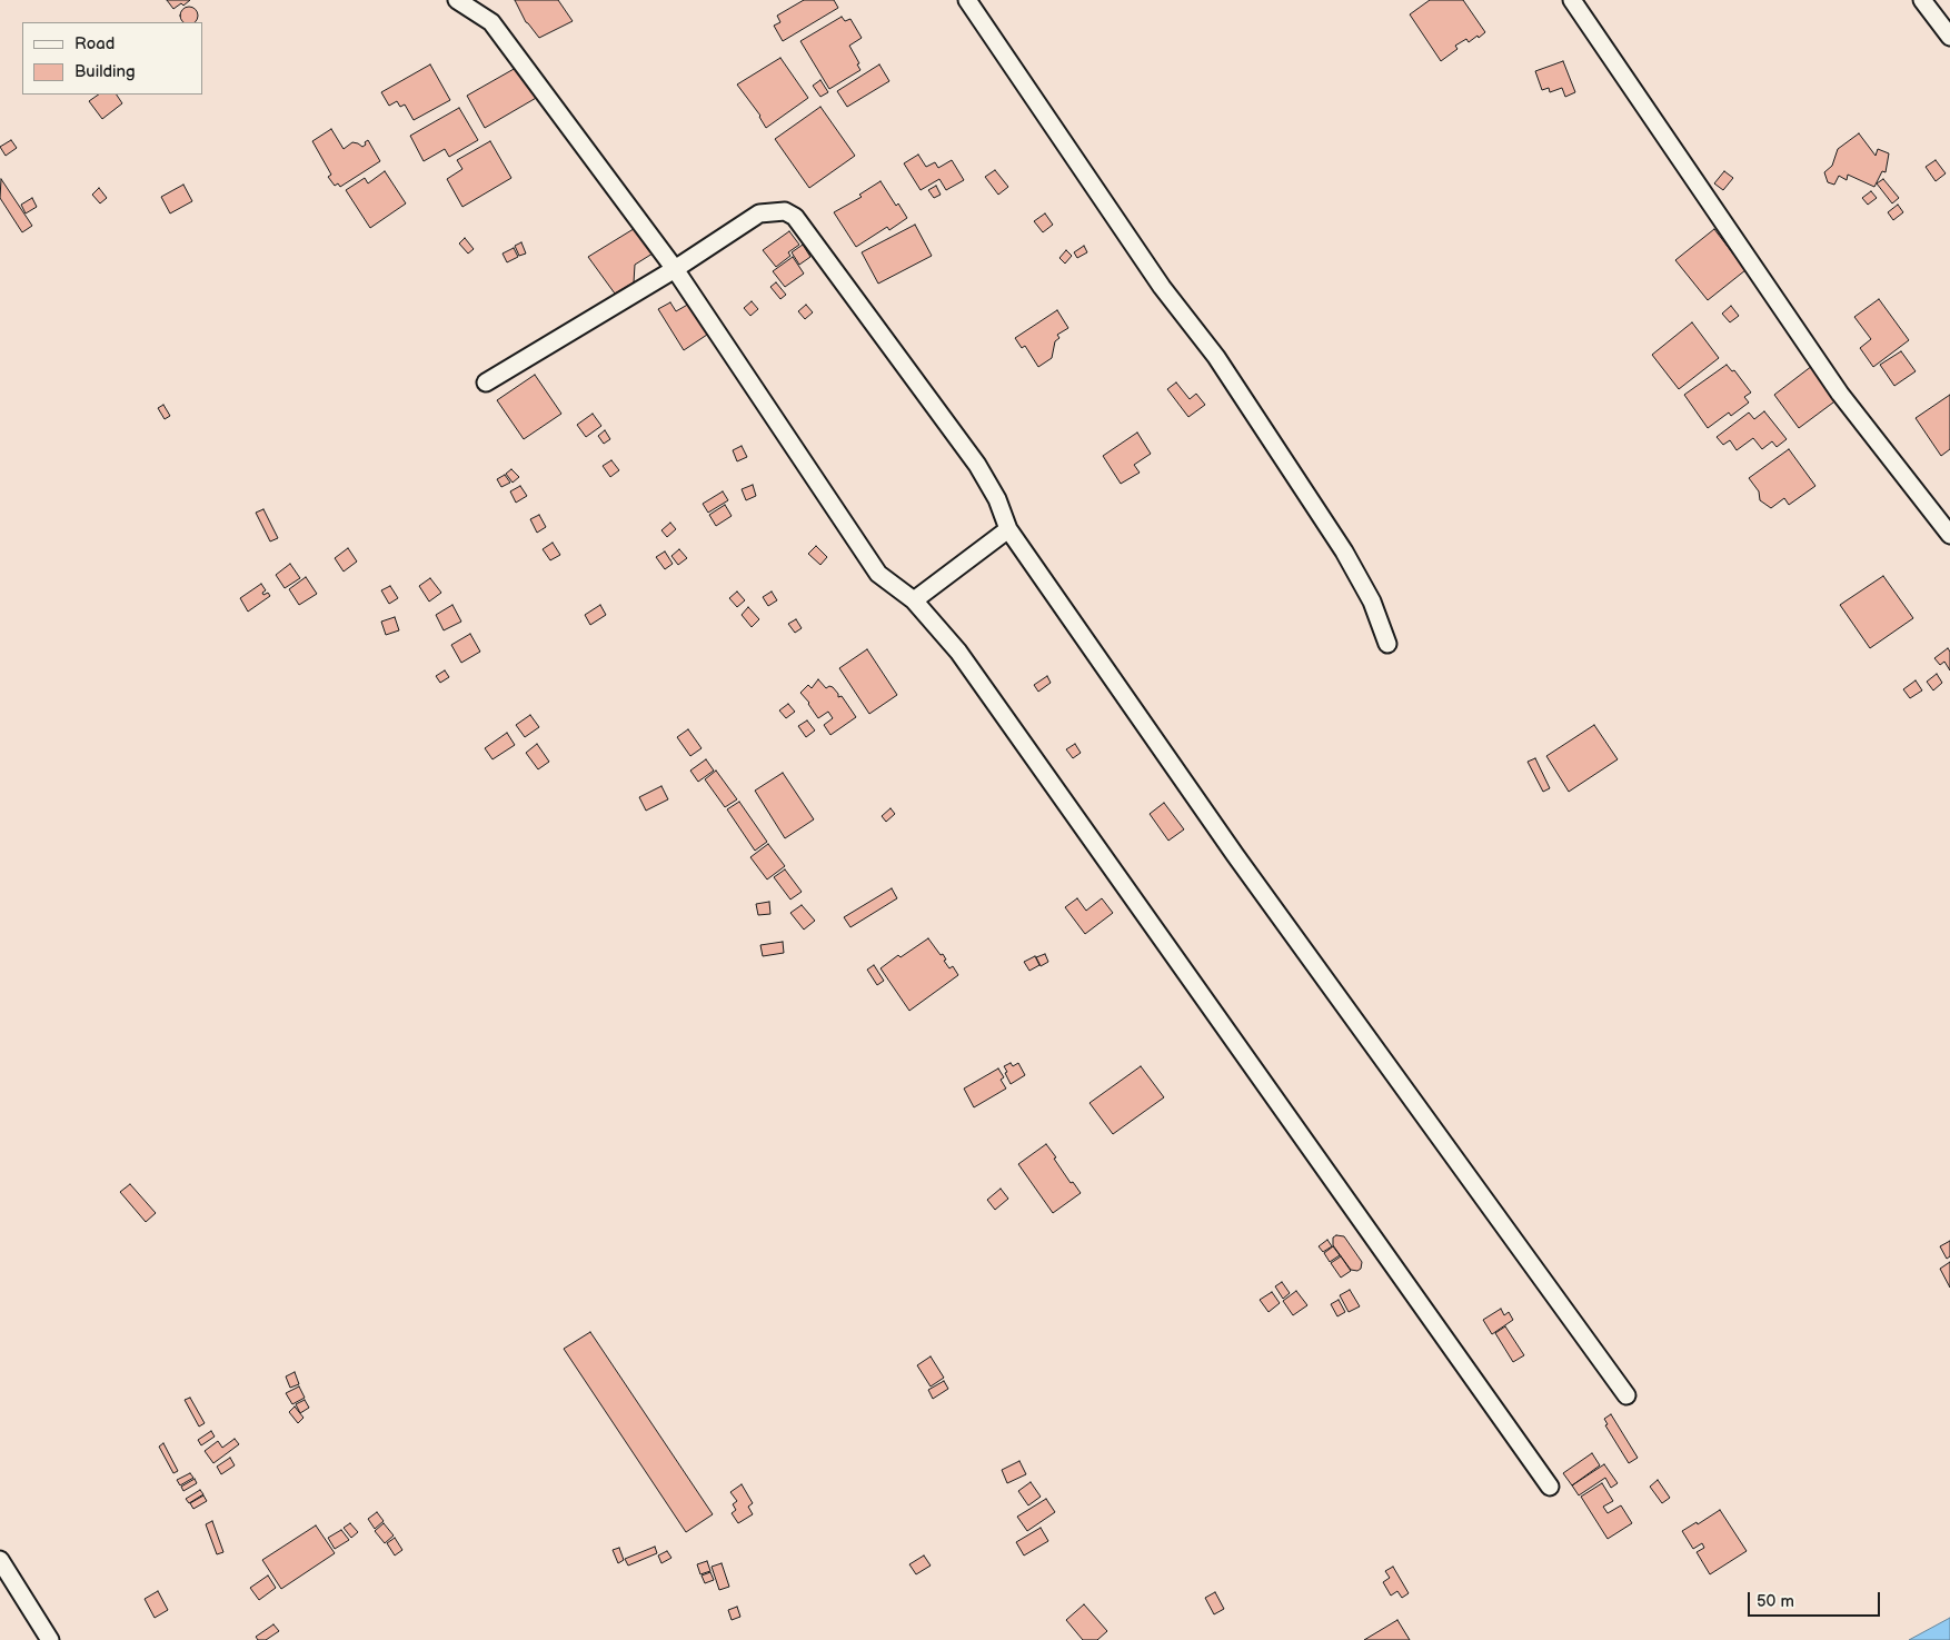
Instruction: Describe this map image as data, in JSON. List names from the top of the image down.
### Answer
{
  "legend": ["Road", "Building"],
  "scale_bar": "50 m"
}
